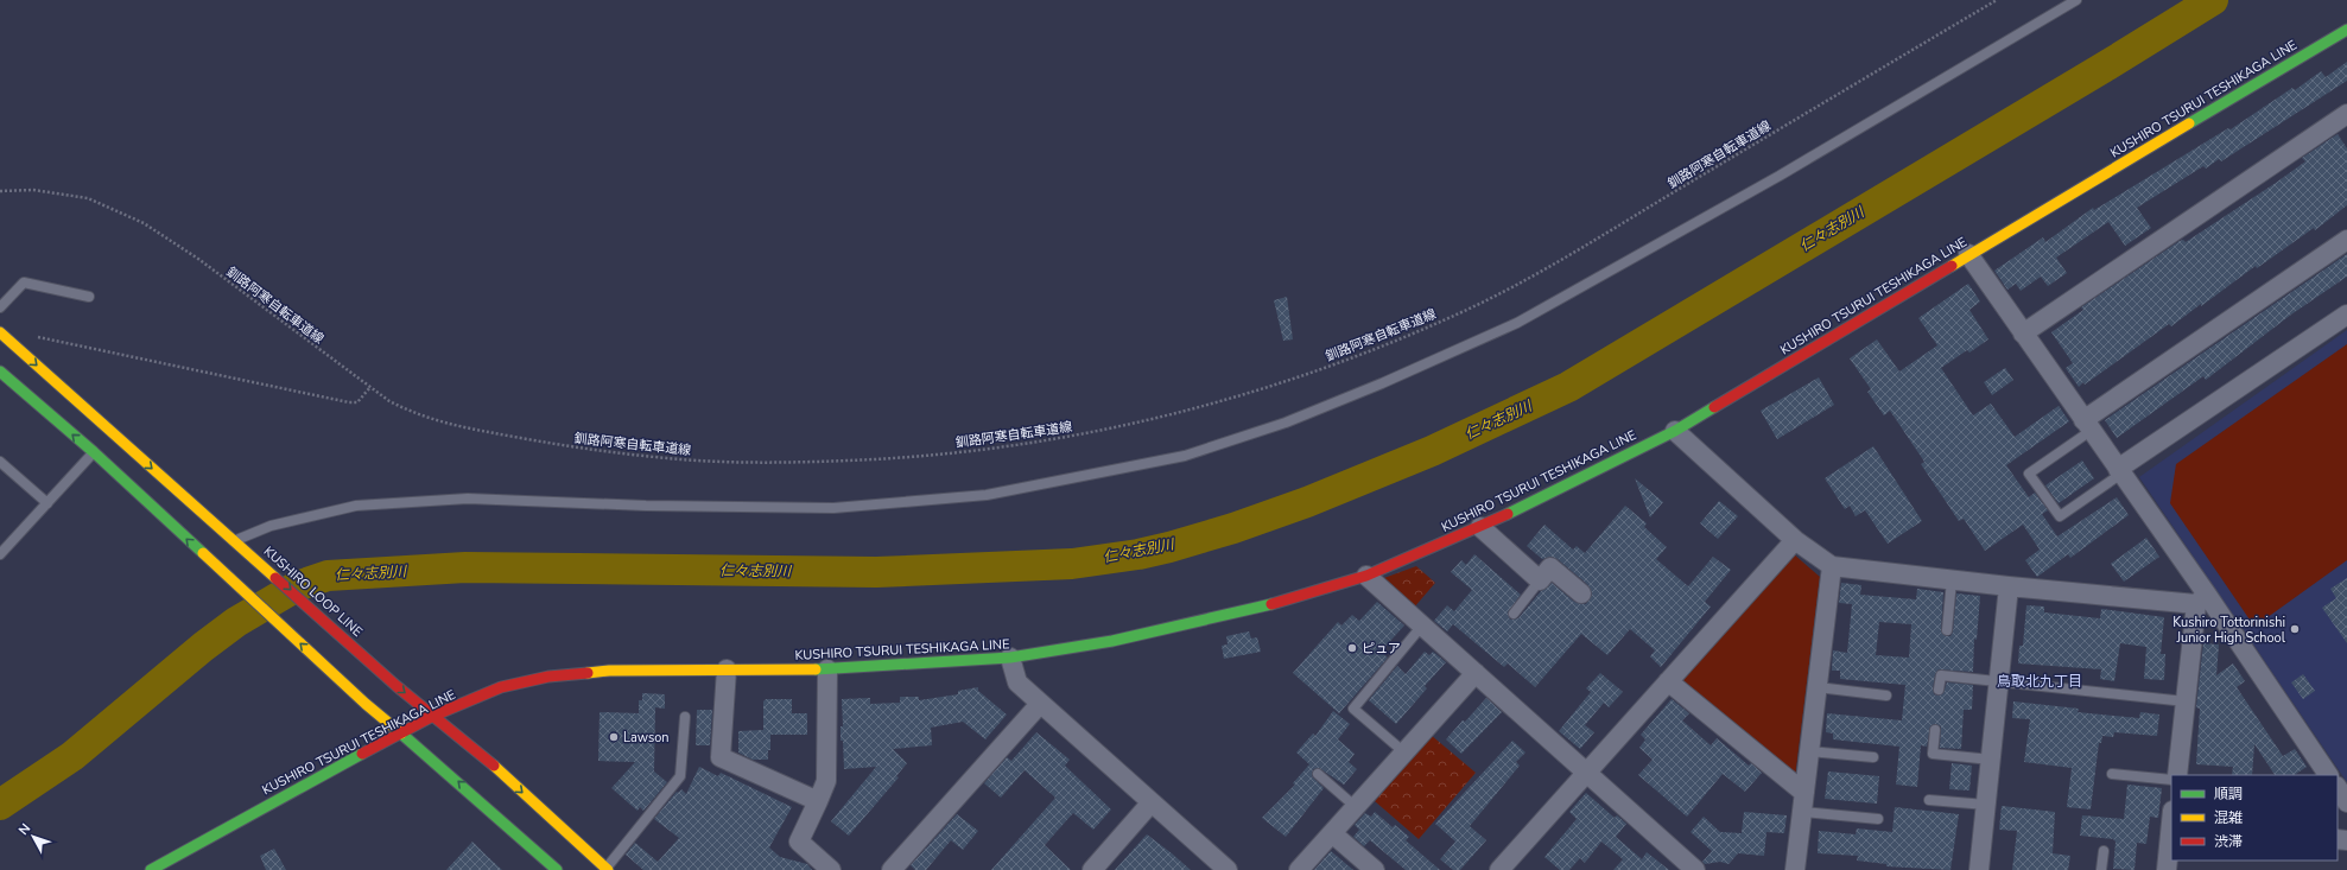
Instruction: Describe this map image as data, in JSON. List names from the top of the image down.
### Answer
{
  "streets": {
    "main road": ["KUSHIRO TSURUI TESHIKAGA LINE", "KUSHIRO LOOP LINE"],
    "path": ["釧路阿寒自転車道線"]
  },
  "crossings": [
    ["KUSHIRO TSURUI TESHIKAGA LINE", "KUSHIRO LOOP LINE"]
  ],
  "districts": ["鳥取北九丁目"],
  "water": ["仁々志別川"],
  "places": ["Kushiro Tottorinishi Junior High School", "ピュア", "Lawson"],
  "legend": ["順調", "混雑", "渋滞"],
  "north": "top left"
}
